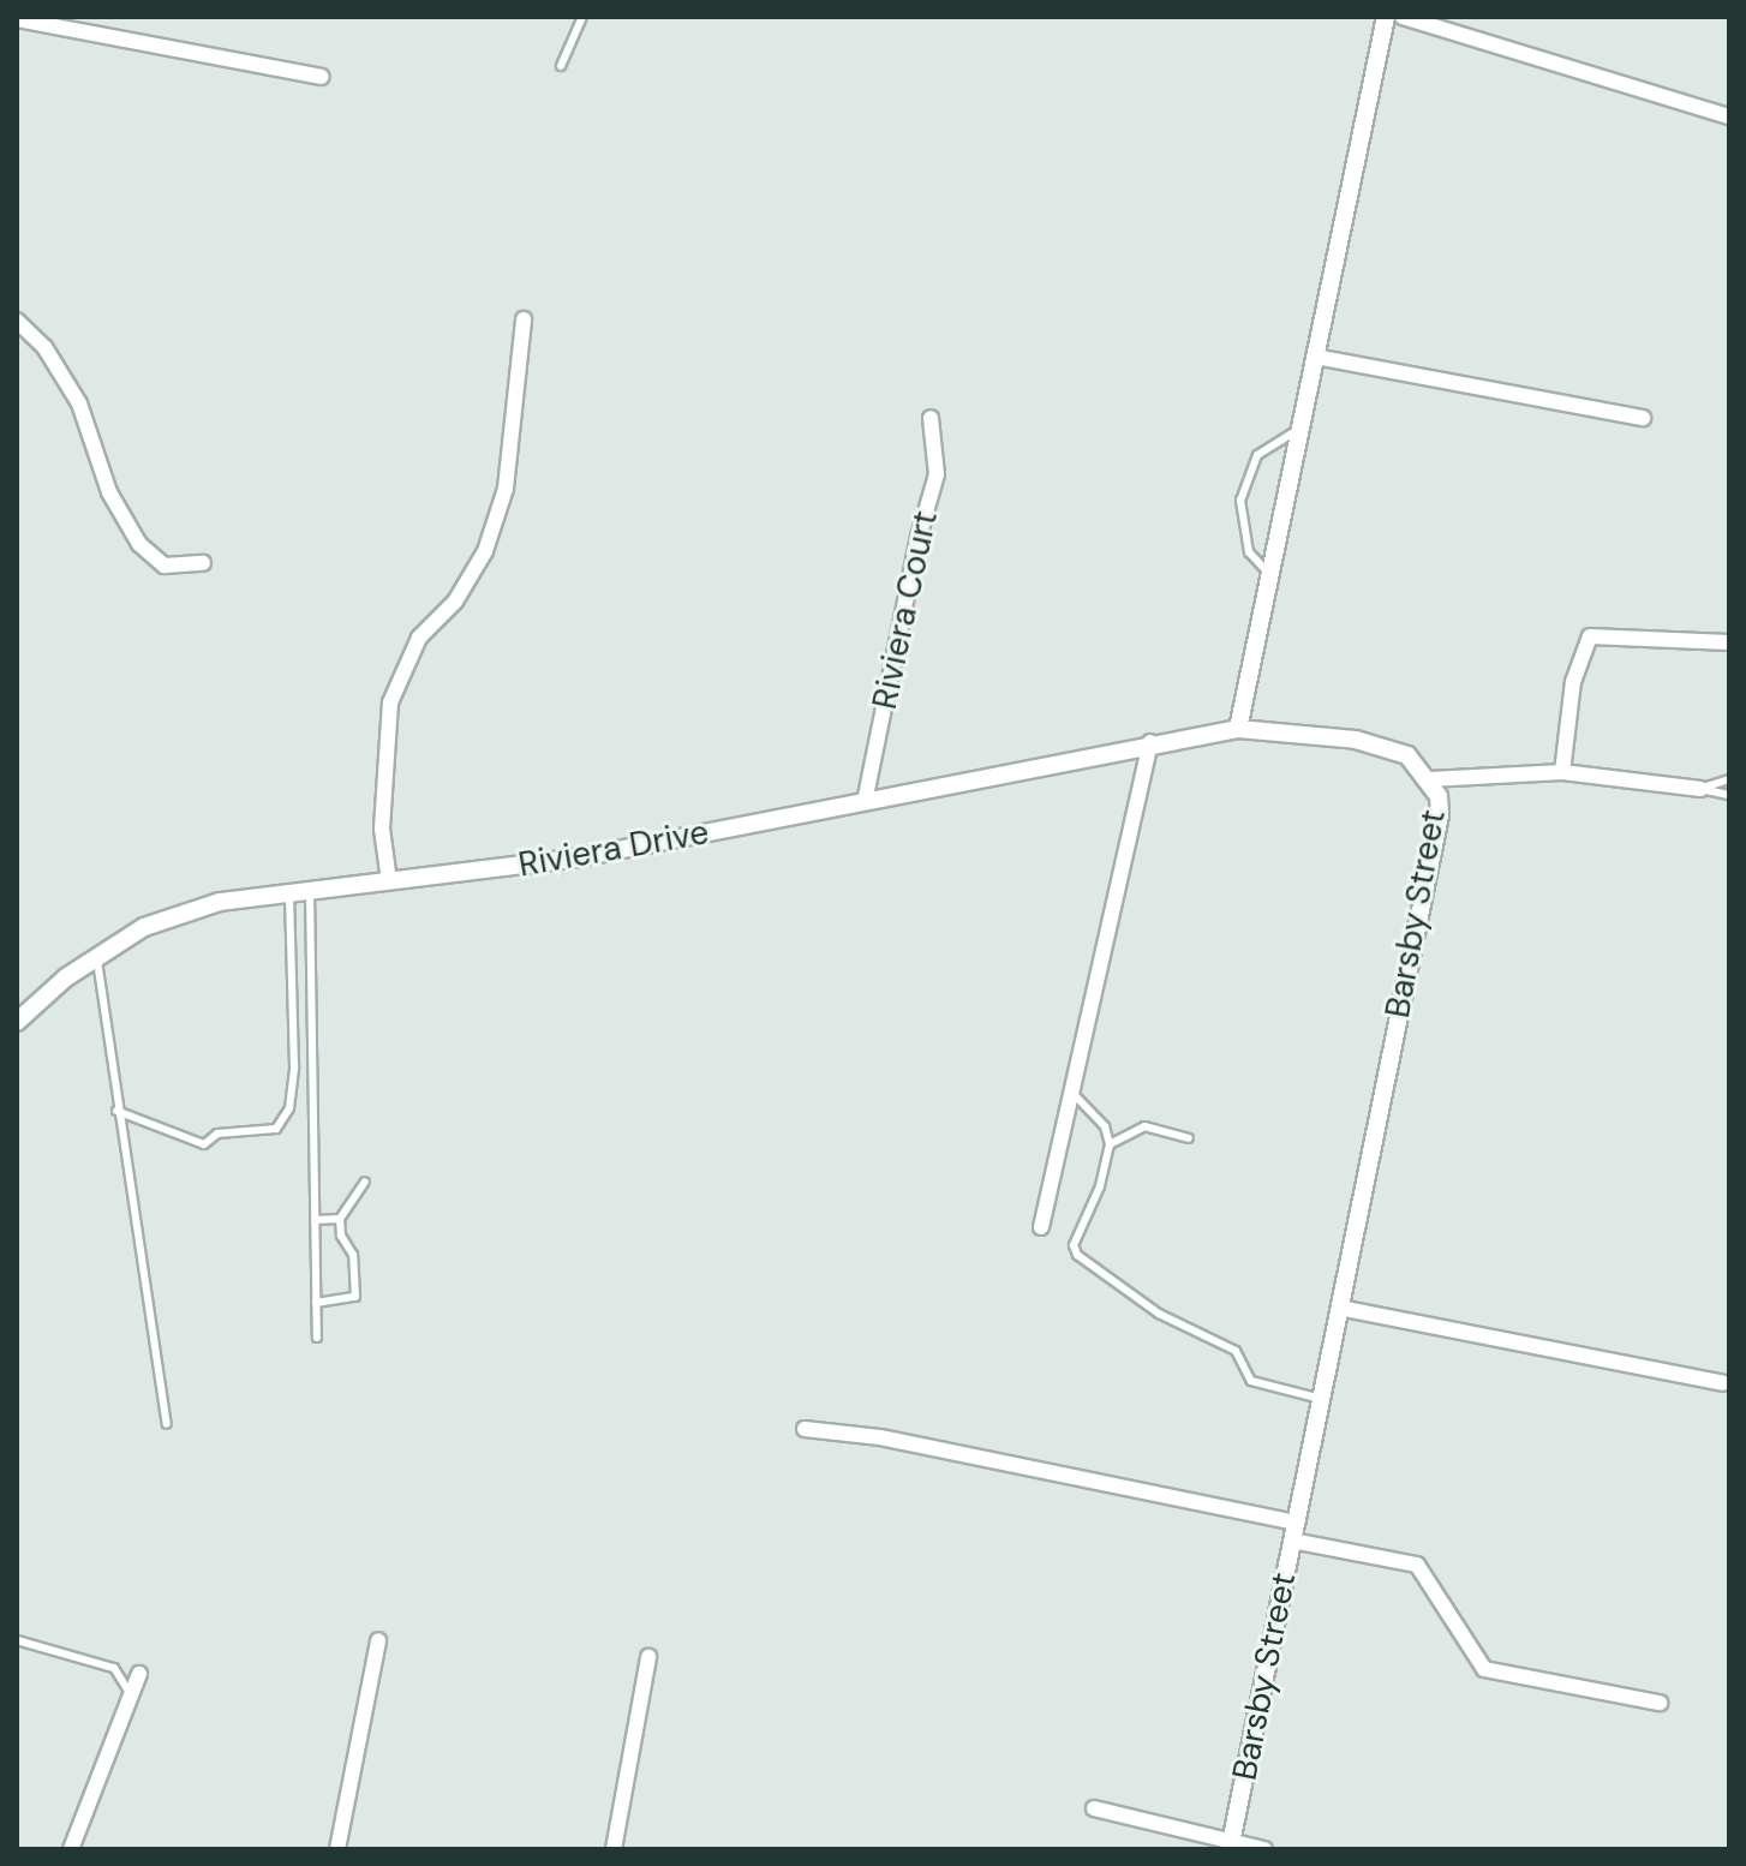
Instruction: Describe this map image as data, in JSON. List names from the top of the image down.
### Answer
{
  "streets": {
    "street": ["Riviera Court", "Riviera Drive", "Barsby Street"]
  },
  "crossings": [
    ["Riviera Court", "Riviera Drive"],
    ["Riviera Drive", "Barsby Street"]
  ]
}
